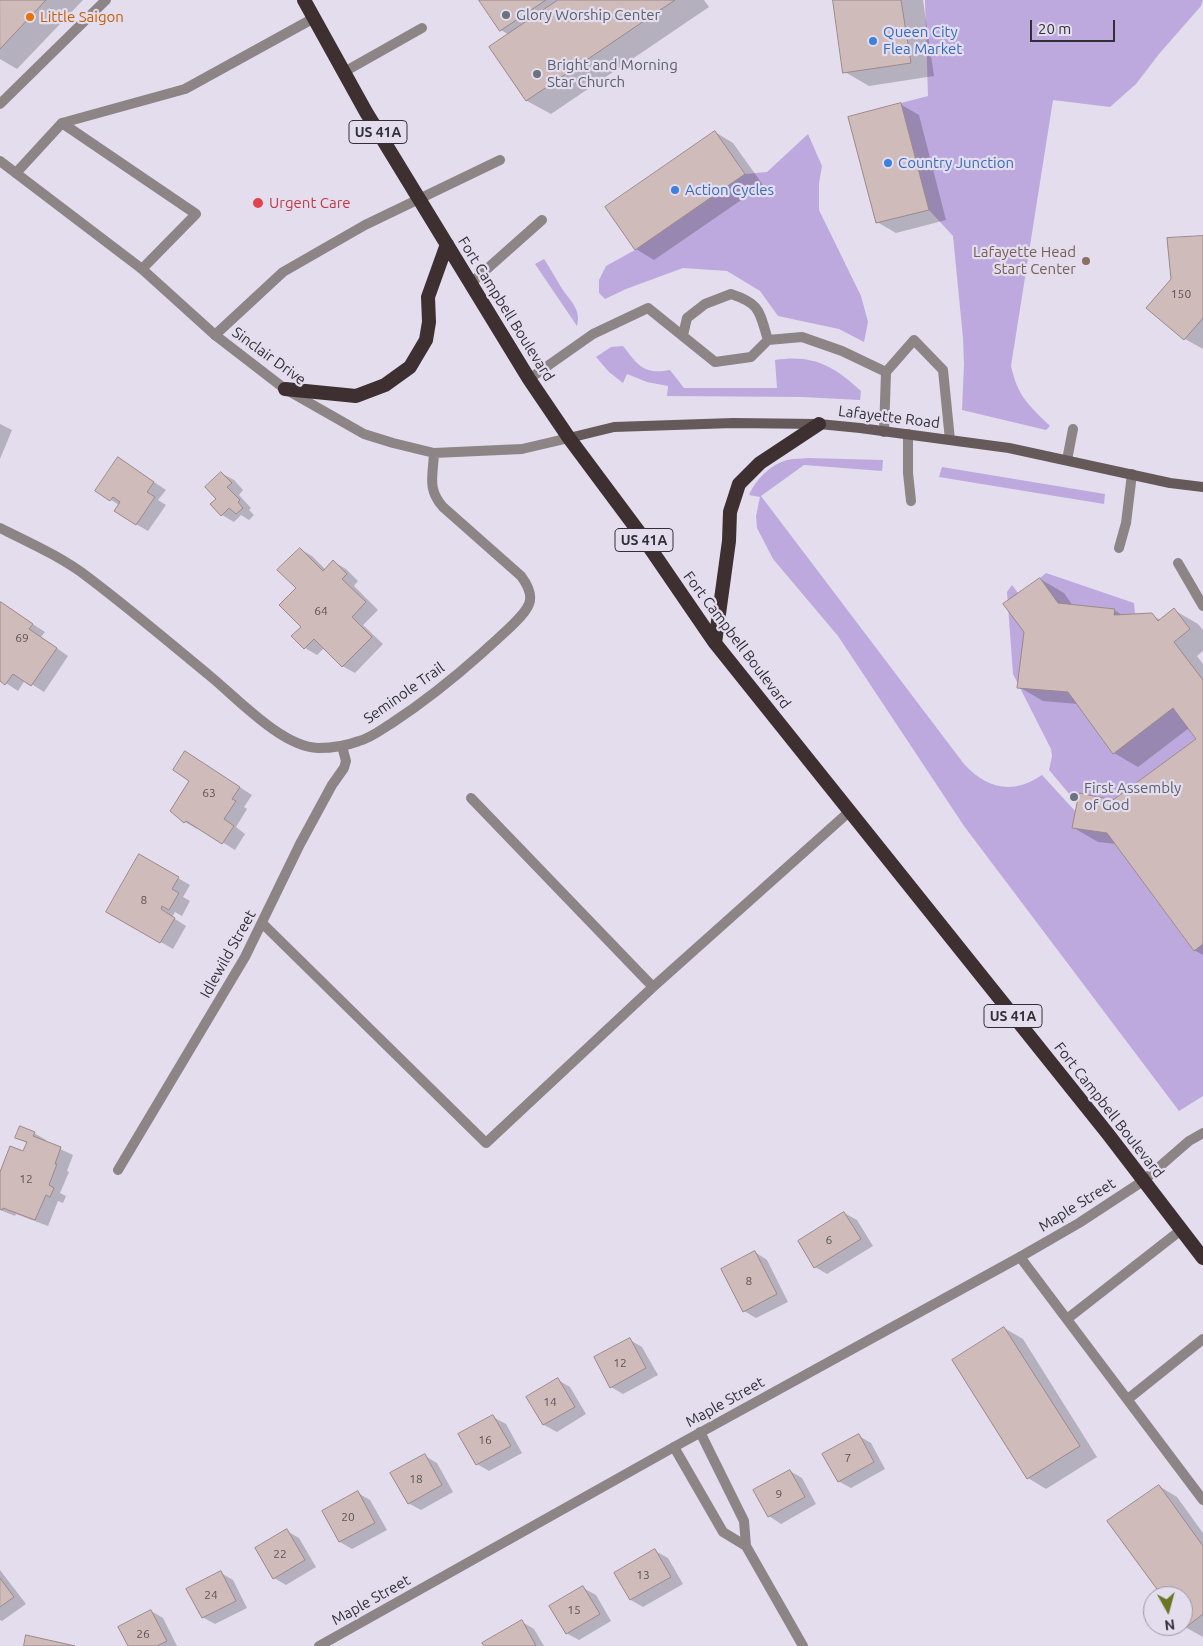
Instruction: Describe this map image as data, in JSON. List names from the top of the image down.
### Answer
{
  "streets": {
    "highway": ["US 41A", "Fort Campbell Boulevard"],
    "main road": ["Lafayette Road"],
    "street": [
      "Sinclair Drive",
      "Seminole Trail",
      "Idlewild Street",
      "Maple Street"
    ]
  },
  "crossings": [
    ["Fort Campbell Boulevard", "Sinclair Drive"],
    ["Fort Campbell Boulevard", "Lafayette Road"],
    ["Fort Campbell Boulevard", "Maple Street"],
    ["Sinclair Drive", "Lafayette Road"],
    ["Sinclair Drive", "Seminole Trail"],
    ["Seminole Trail", "Idlewild Street"]
  ],
  "places": [
    "Glory Worship Center",
    "Little Saigon",
    "Queen City Flea Market",
    "Bright and Morning Star Church",
    "Country Junction",
    "Action Cycles",
    "Urgent Care",
    "Lafayette Head Start Center",
    "First Assembly of God"
  ],
  "house_numbers": [
    "150",
    "64",
    "69",
    "63",
    "8",
    "12",
    "6",
    "8",
    "12",
    "14",
    "16",
    "7",
    "18",
    "9",
    "20",
    "22",
    "13",
    "24",
    "15",
    "26"
  ],
  "scale_bar": "20 m",
  "north": "bottom"
}
